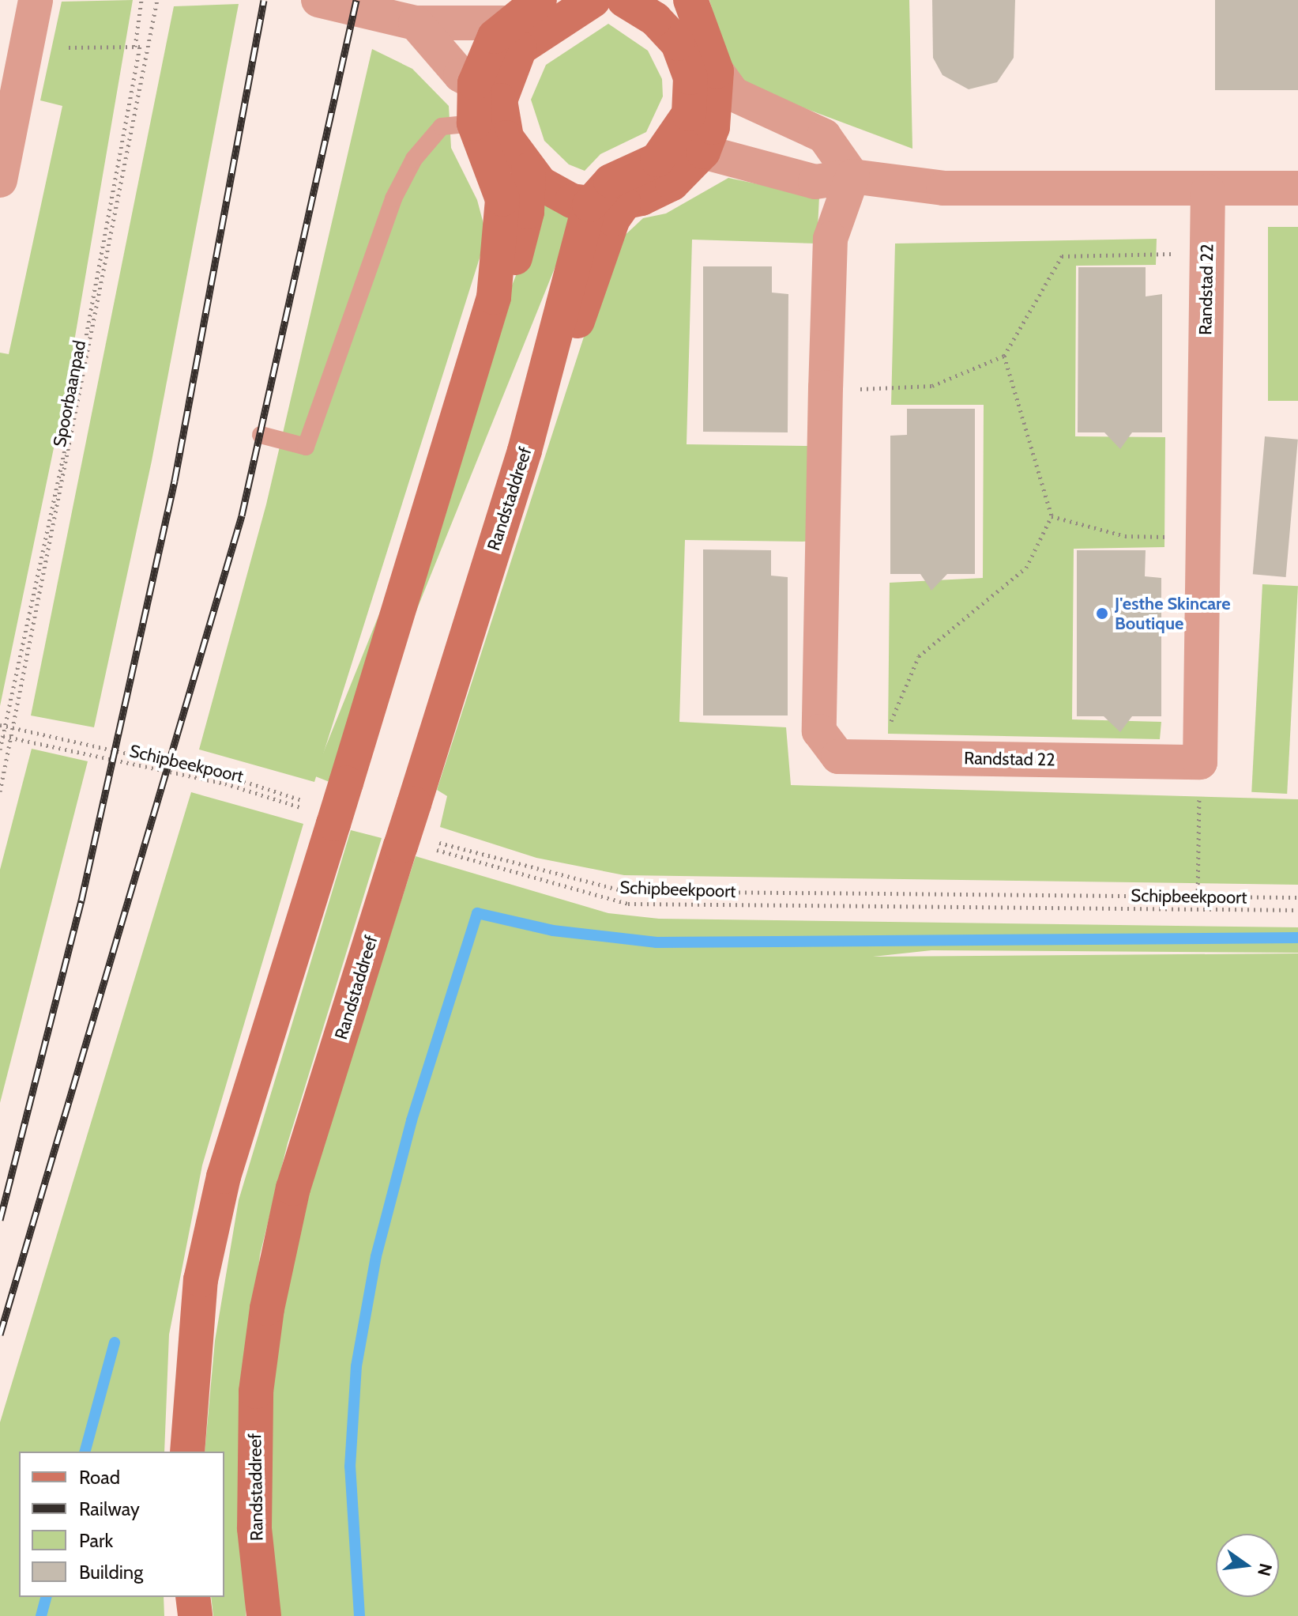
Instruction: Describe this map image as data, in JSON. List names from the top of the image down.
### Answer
{
  "streets": {
    "main road": ["Randstaddreef"],
    "street": ["Randstad 22"],
    "path": ["Spoorbaanpad", "Schipbeekpoort"]
  },
  "crossings": [
    ["Spoorbaanpad", "Schipbeekpoort"],
    ["Randstaddreef", "Schipbeekpoort"]
  ],
  "places": ["J'esthe Skincare Boutique"],
  "legend": [
    "Road",
    "Railway",
    "Park",
    "Building"
  ],
  "north": "right"
}
